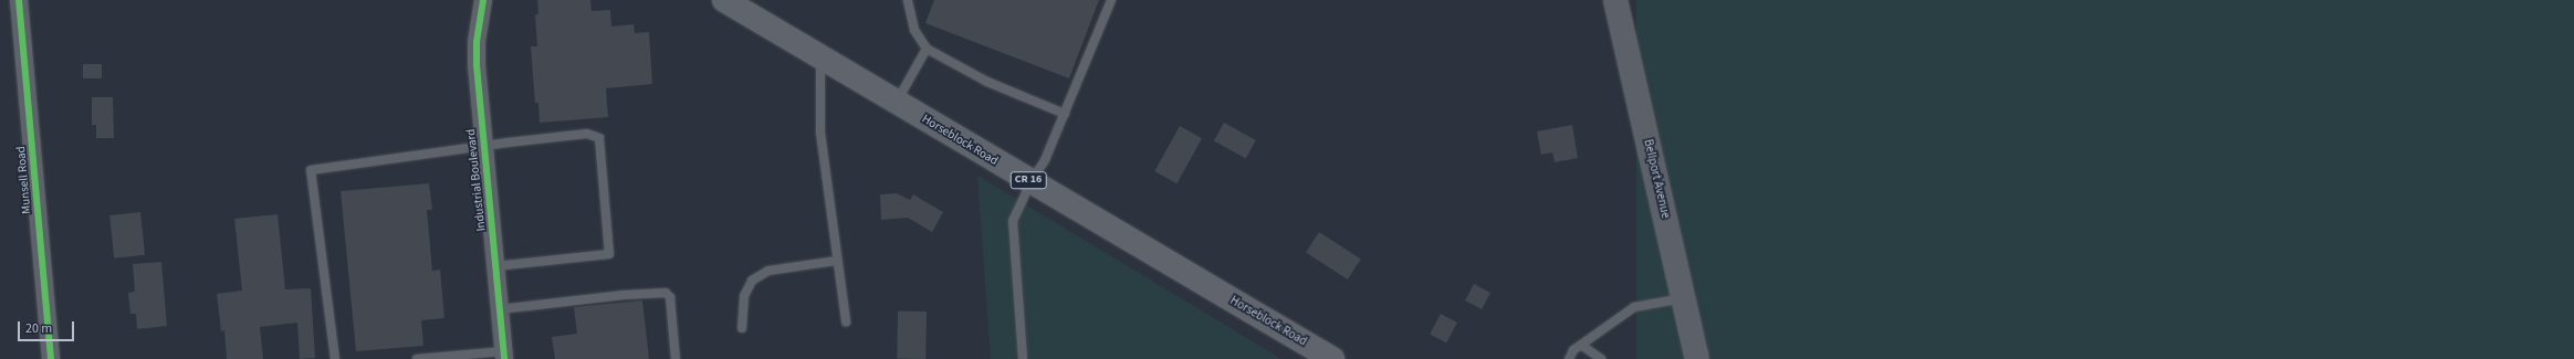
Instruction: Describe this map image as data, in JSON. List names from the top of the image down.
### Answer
{
  "streets": {
    "main road": ["Horseblock Road", "Bellport Avenue", "CR 16"],
    "street": ["Munsell Road", "Industrial Boulevard"]
  },
  "scale_bar": "20 m"
}
